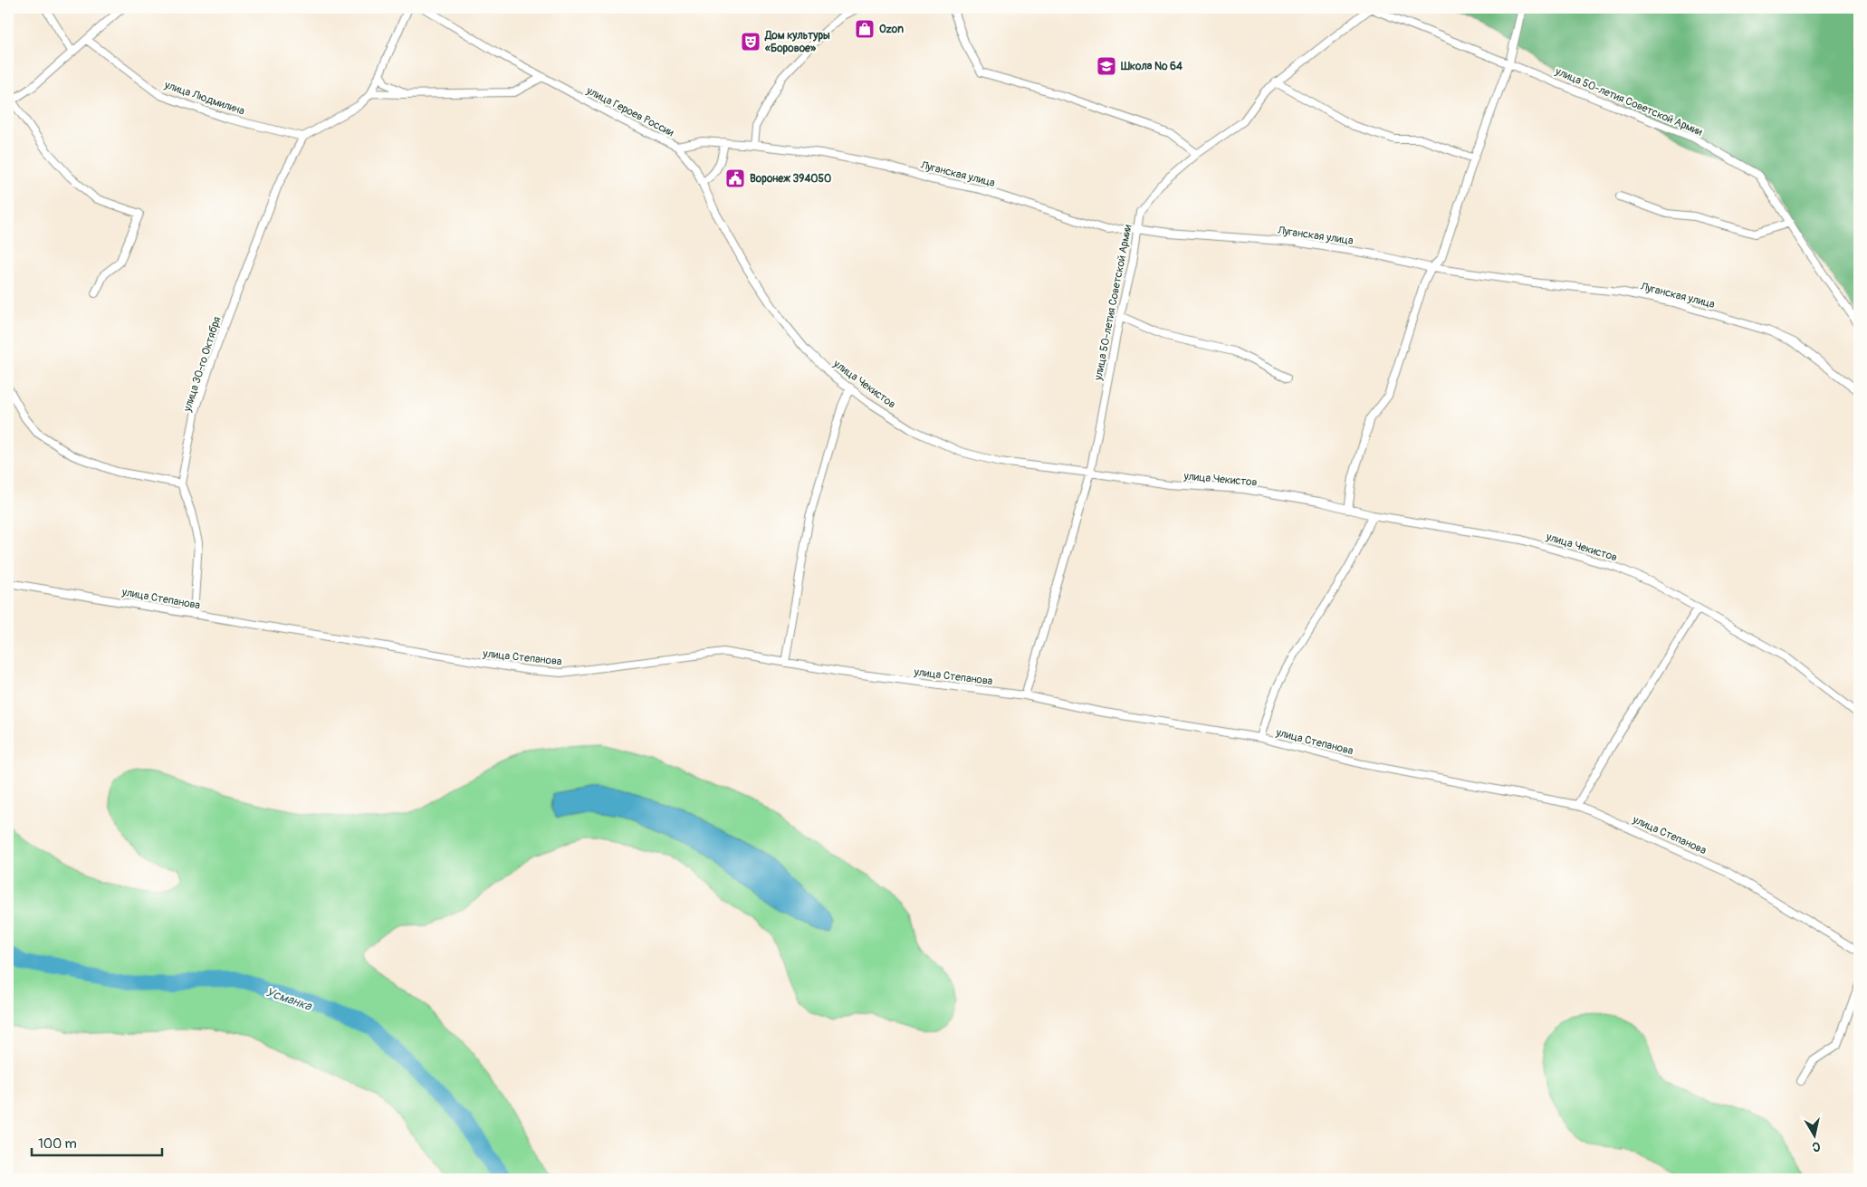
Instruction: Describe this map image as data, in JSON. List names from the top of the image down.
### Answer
{
  "streets": {
    "street": [
      "улица Людмилина",
      "улица 50-летия Советской Армии",
      "улица Героев России",
      "Луганская улица",
      "улица 30-го Октября",
      "улица Чекистов",
      "улица Степанова"
    ]
  },
  "crossings": [
    ["улица Людмилина", "улица 30-го Октября"],
    ["улица 50-летия Советской Армии", "Луганская улица"],
    ["улица 50-летия Советской Армии", "улица Чекистов"],
    ["улица 50-летия Советской Армии", "улица Степанова"],
    ["улица Героев России", "Луганская улица"],
    ["улица Героев России", "улица Чекистов"]
  ],
  "water": ["Усманка"],
  "places": {
    "shop": ["Ozon"],
    "theatre": ["Дом культуры «Боровое»"],
    "school or university": ["Школа № 64"],
    "public building": ["Воронеж 394050"]
  },
  "scale_bar": "100 m",
  "north": "bottom"
}
